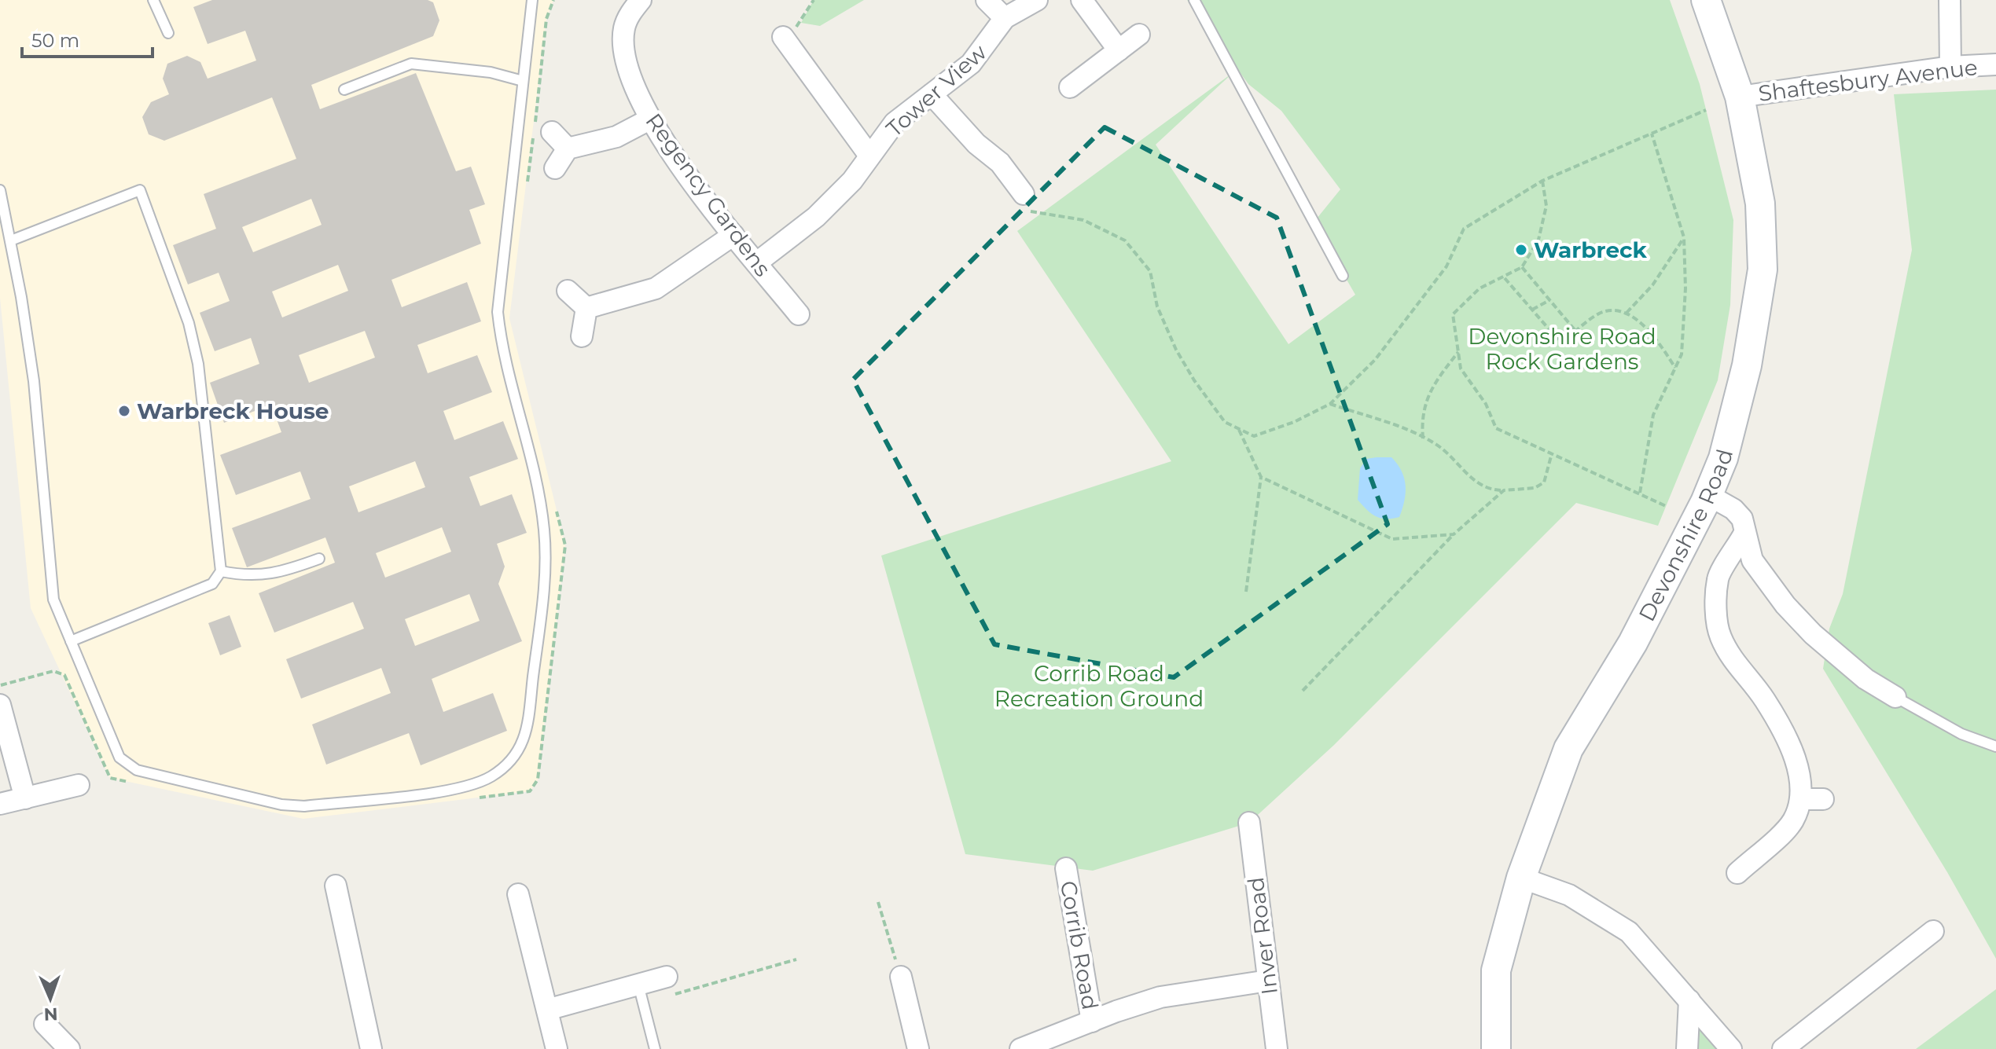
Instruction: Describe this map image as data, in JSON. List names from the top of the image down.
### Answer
{
  "streets": {
    "main road": ["Devonshire Road"],
    "street": [
      "Shaftesbury Avenue",
      "Tower View",
      "Regency Gardens",
      "Inver Road",
      "Corrib Road"
    ]
  },
  "crossings": [
    ["Shaftesbury Avenue", "Devonshire Road"],
    ["Tower View", "Regency Gardens"]
  ],
  "parks": ["Devonshire Road Rock Gardens", "Corrib Road Recreation Ground"],
  "places": ["Warbreck", "Warbreck House"],
  "scale_bar": "50 m",
  "north": "bottom"
}
